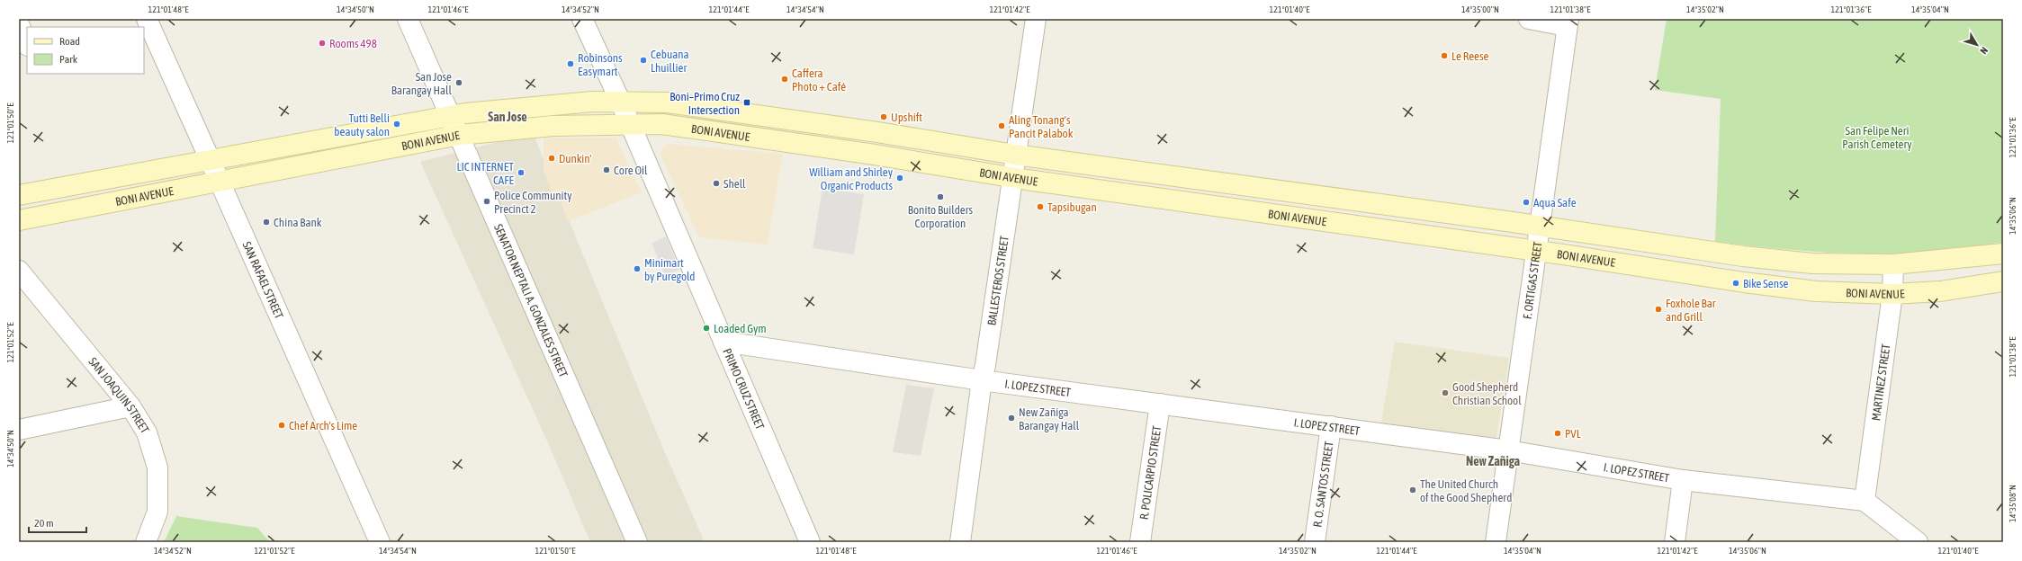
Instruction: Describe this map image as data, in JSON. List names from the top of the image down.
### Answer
{
  "streets": {
    "main road": ["BONI AVENUE"],
    "street": [
      "SAN RAFAEL STREET",
      "BALLESTEROS STREET",
      "F. ORTIGAS STREET",
      "SENATOR NEPTALI A. GONZALES STREET",
      "MARTINEZ STREET",
      "I. LOPEZ STREET",
      "PRIMO CRUZ STREET",
      "SAN JOAQUIN STREET",
      "R. POLICARPIO STREET",
      "R. O. SANTOS STREET"
    ]
  },
  "crossings": [
    ["BONI AVENUE", "SAN RAFAEL STREET"],
    ["BONI AVENUE", "BALLESTEROS STREET"],
    ["BONI AVENUE", "F. ORTIGAS STREET"],
    ["BONI AVENUE", "SENATOR NEPTALI A. GONZALES STREET"],
    ["BONI AVENUE", "MARTINEZ STREET"],
    ["BONI AVENUE", "PRIMO CRUZ STREET"],
    ["BALLESTEROS STREET", "I. LOPEZ STREET"],
    ["F. ORTIGAS STREET", "I. LOPEZ STREET"],
    ["MARTINEZ STREET", "I. LOPEZ STREET"],
    ["I. LOPEZ STREET", "PRIMO CRUZ STREET"],
    ["I. LOPEZ STREET", "R. POLICARPIO STREET"],
    ["I. LOPEZ STREET", "R. O. SANTOS STREET"]
  ],
  "districts": ["San Jose", "New Zañiga"],
  "parks": ["San Felipe Neri Parish Cemetery"],
  "places": {
    "other": [
      "Rooms 498",
      "Le Reese",
      "Cebuana Lhuillier",
      "Robinsons Easymart",
      "Caffera Photo + Café",
      "San Jose Barangay Hall",
      "Upshift",
      "Tutti Belli beauty salon",
      "Aling Tonang's Pancit Palabok",
      "Dunkin'",
      "Core Oil",
      "LIC INTERNET CAFE",
      "William and Shirley Organic Products",
      "Shell",
      "Bonito Builders Corporation",
      "Police Community Precinct 2",
      "Aqua Safe",
      "Tapsibugan",
      "China Bank",
      "Minimart by Puregold",
      "Bike Sense",
      "Foxhole Bar and Grill",
      "Loaded Gym",
      "Good Shepherd Christian School",
      "New Zañiga Barangay Hall",
      "Chef Arch's Lime",
      "PVL",
      "The United Church of the Good Shepherd"
    ],
    "transit": ["Boni–Primo Cruz Intersection"]
  },
  "legend": ["Road", "Park"],
  "scale_bar": "20 m",
  "north": "bottom right",
  "coordinates": [
    "121°01'48\"E",
    "14°34'50\"N",
    "121°01'46\"E",
    "14°34'52\"N",
    "121°01'44\"E",
    "14°34'54\"N",
    "121°01'42\"E",
    "121°01'40\"E",
    "14°35'00\"N",
    "121°01'38\"E",
    "14°35'02\"N",
    "121°01'36\"E",
    "14°35'04\"N",
    "121°01'50\"E",
    "14°35'06\"N",
    "121°01'52\"E",
    "14°35'08\"N"
  ]
}
